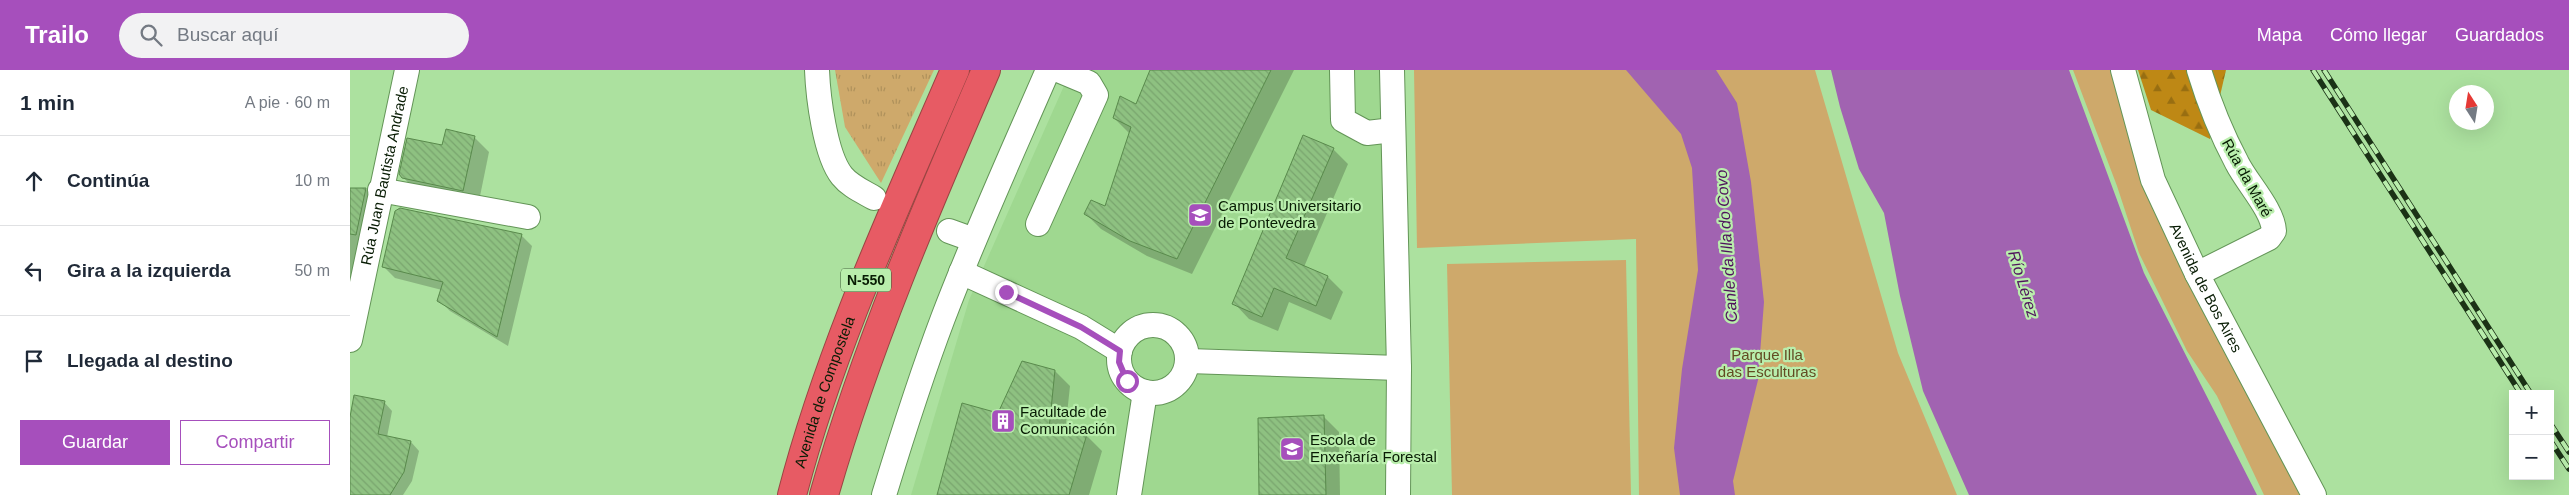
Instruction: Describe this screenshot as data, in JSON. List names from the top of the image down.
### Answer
{
  "streets": {
    "highway": ["N-550", "Avenida de Compostela"],
    "street": ["Rúa Juan Bautista Andrade", "Rúa da Maré", "Avenida de Bos Aires"]
  },
  "crossings": [
    ["Rúa da Maré", "Avenida de Bos Aires"]
  ],
  "water": ["Canle da Illa do Covo", "Río Lérez"],
  "parks": ["Parque Illa das Esculturas"],
  "places": {
    "school or university": ["Campus Universitario de Pontevedra", "Escola de Enxeñaría Forestal"],
    "building": ["Facultade de Comunicación"]
  },
  "north": "top",
  "page": {
    "header": "Trailo",
    "search": "Buscar aquí",
    "nav": ["Mapa", "Cómo llegar", "Guardados"],
    "heading": ["1 min", "A pie · 60 m"],
    "list": [
      ["Continúa", "10 m"],
      ["Gira a la izquierda", "50 m"],
      "Llegada al destino"
    ],
    "map_buttons": ["+", "−"],
    "buttons": ["Guardar", "Compartir"]
  }
}
